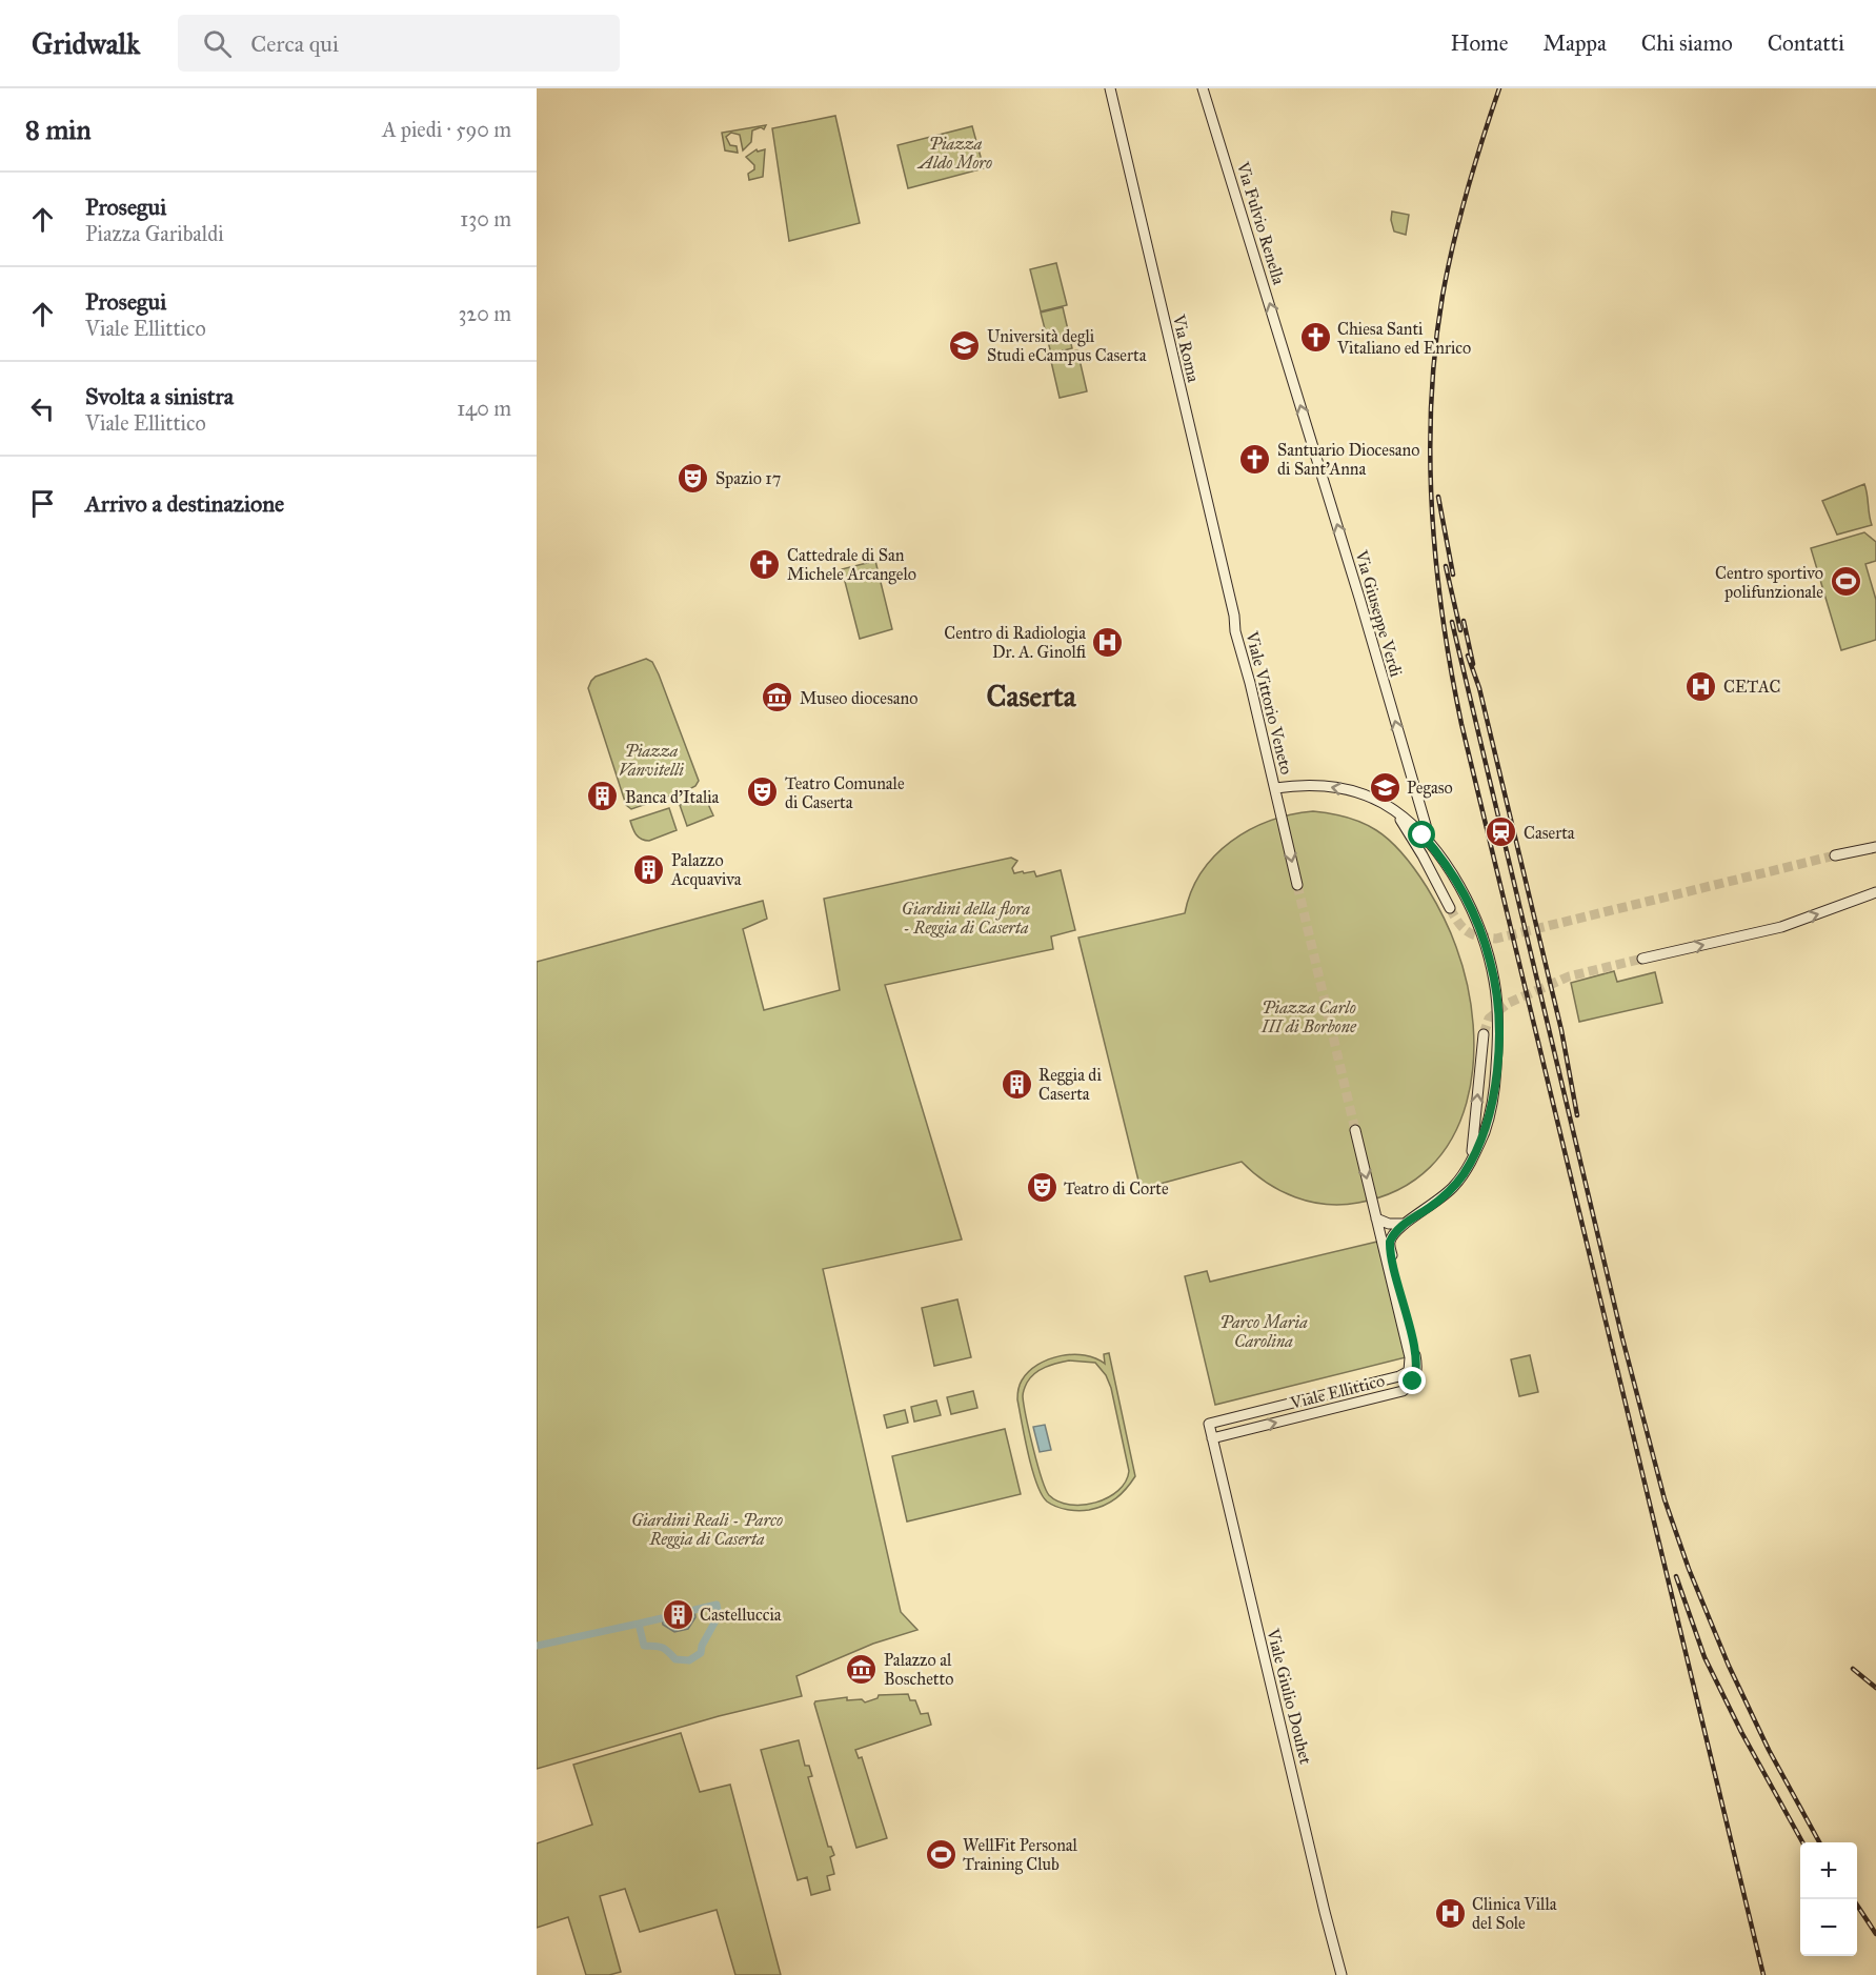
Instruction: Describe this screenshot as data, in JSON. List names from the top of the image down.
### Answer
{
  "streets": {
    "main road": [
      "Via Fulvio Renella",
      "Via Roma",
      "Via Giuseppe Verdi",
      "Viale Vittorio Veneto",
      "Viale Ellittico",
      "Viale Giulio Douhet"
    ]
  },
  "crossings": [
    ["Via Fulvio Renella", "Via Giuseppe Verdi"],
    ["Via Roma", "Viale Vittorio Veneto"],
    ["Via Giuseppe Verdi", "Viale Vittorio Veneto"],
    ["Via Giuseppe Verdi", "Viale Ellittico"],
    ["Viale Vittorio Veneto", "Viale Ellittico"],
    ["Viale Ellittico", "Viale Giulio Douhet"]
  ],
  "one_way": ["Via Fulvio Renella", "Via Giuseppe Verdi"],
  "districts": ["Caserta"],
  "parks": [
    "Piazza Aldo Moro",
    "Piazza Vanvitelli",
    "Giardini della flora - Reggia di Caserta",
    "Piazza Carlo III di Borbone",
    "Parco Maria Carolina",
    "Giardini Reali - Parco Reggia di Caserta"
  ],
  "places": {
    "church": ["Chiesa Santi Vitaliano ed Enrico", "Santuario Diocesano di Sant'Anna", "Cattedrale di San Michele Arcangelo"],
    "school or university": ["Università degli Studi eCampus Caserta", "Pegaso"],
    "theatre": ["Spazio 17", "Teatro Comunale di Caserta", "Teatro di Corte"],
    "sports": ["Centro sportivo polifunzionale", "WellFit Personal Training Club"],
    "hospital": ["Centro di Radiologia Dr. A. Ginolfi", "CETAC", "Clinica Villa del Sole"],
    "museum": ["Museo diocesano", "Palazzo al Boschetto"],
    "building": [
      "Banca d'Italia",
      "Palazzo Acquaviva",
      "Reggia di Caserta",
      "Castelluccia"
    ],
    "station": ["Caserta"]
  },
  "page": {
    "header": "Gridwalk",
    "search": "Cerca qui",
    "nav": [
      "Home",
      "Mappa",
      "Chi siamo",
      "Contatti"
    ],
    "heading": ["8 min", "A piedi · 590 m"],
    "list": [
      ["Prosegui", "Piazza Garibaldi", "130 m"],
      ["Prosegui", "Viale Ellittico", "320 m"],
      ["Svolta a sinistra", "Viale Ellittico", "140 m"],
      "Arrivo a destinazione"
    ],
    "map_buttons": ["+", "−"]
  }
}
